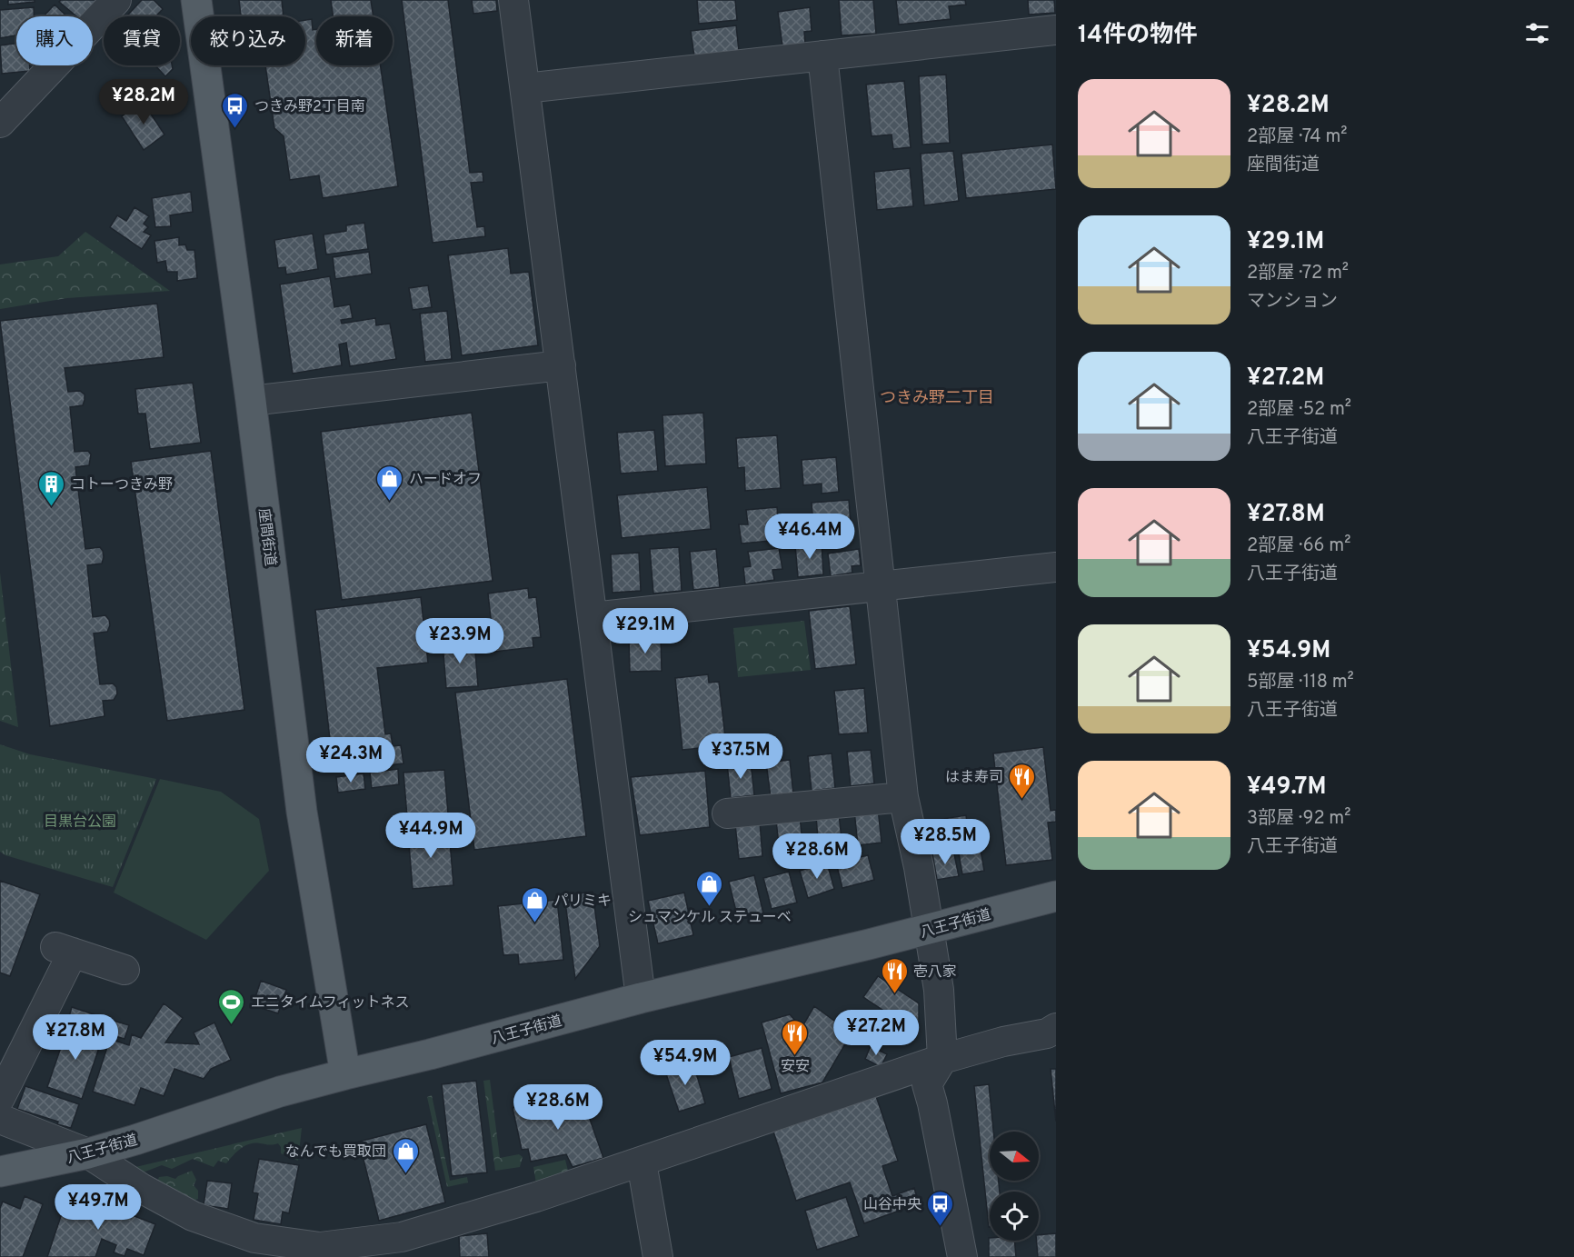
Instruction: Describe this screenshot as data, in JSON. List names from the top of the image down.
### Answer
{
  "streets": {
    "main road": ["座間街道", "八王子街道"]
  },
  "crossings": [
    ["座間街道", "八王子街道"]
  ],
  "districts": ["つきみ野二丁目"],
  "parks": ["目黒台公園"],
  "places": {
    "bus stop": ["つきみ野2丁目南", "山谷中央"],
    "shop": [
      "ハードオフ",
      "シュマンケル ステューベ",
      "パリミキ",
      "なんでも買取団"
    ],
    "building": ["コトーつきみ野"],
    "restaurant": ["はま寿司", "壱八家", "安安"],
    "sports": ["エニタイムフィットネス"]
  },
  "north": "right",
  "page": {
    "heading": "14件の物件",
    "chip": [
      "購入",
      "賃貸",
      "絞り込み",
      "新着"
    ],
    "list": [
      {
        "name": "¥28.2M",
        "note": "2部屋 · 74 m² · 座間街道"
      },
      {
        "name": "¥29.1M",
        "note": "2部屋 · 72 m² · マンション"
      },
      {
        "name": "¥27.2M",
        "note": "2部屋 · 52 m² · 八王子街道"
      },
      {
        "name": "¥27.8M",
        "note": "2部屋 · 66 m² · 八王子街道"
      },
      {
        "name": "¥54.9M",
        "note": "5部屋 · 118 m² · 八王子街道"
      },
      {
        "name": "¥49.7M",
        "note": "3部屋 · 92 m² · 八王子街道"
      }
    ],
    "price": [
      "¥28.2M",
      "¥46.4M",
      "¥29.1M",
      "¥23.9M",
      "¥37.5M",
      "¥24.3M",
      "¥44.9M",
      "¥28.5M",
      "¥28.6M",
      "¥27.2M",
      "¥27.8M",
      "¥54.9M",
      "¥28.6M",
      "¥49.7M"
    ]
  }
}
